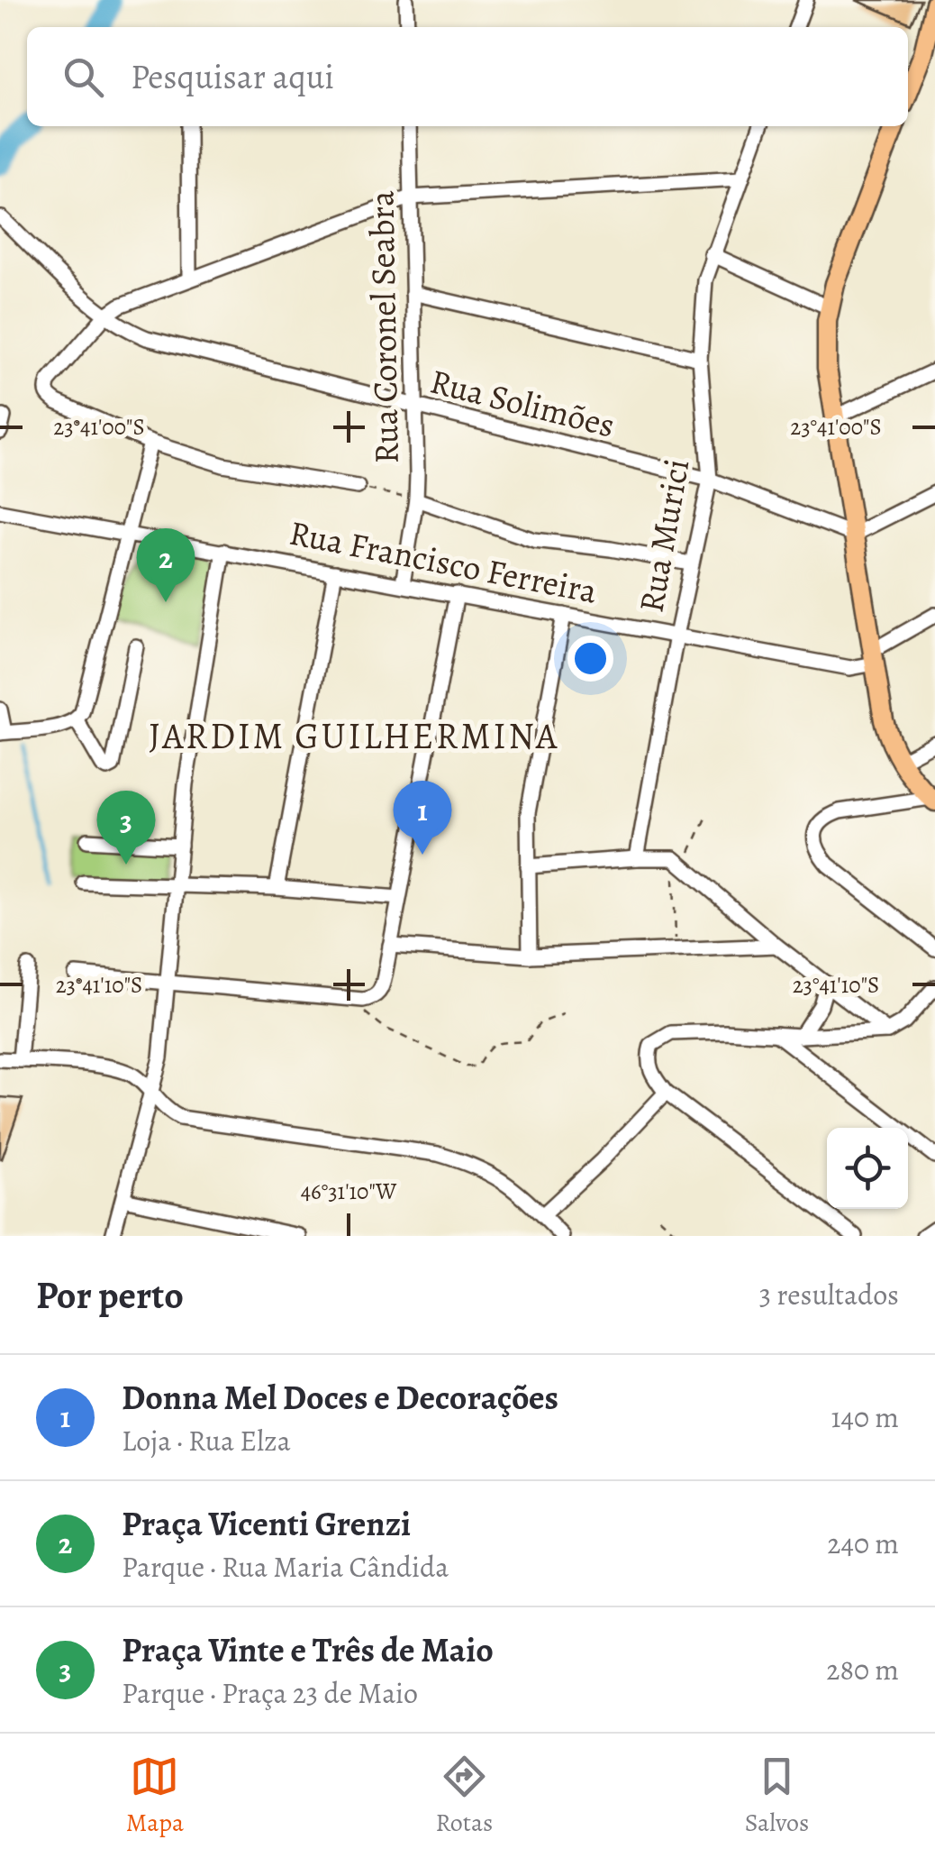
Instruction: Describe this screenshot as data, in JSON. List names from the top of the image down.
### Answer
{
  "streets": {
    "street": [
      "Rua Coronel Seabra",
      "Rua Solimões",
      "Rua Murici",
      "Rua Francisco Ferreira"
    ]
  },
  "crossings": [
    ["Rua Coronel Seabra", "Rua Solimões"],
    ["Rua Coronel Seabra", "Rua Francisco Ferreira"],
    ["Rua Solimões", "Rua Murici"],
    ["Rua Murici", "Rua Francisco Ferreira"]
  ],
  "districts": ["JARDIM GUILHERMINA"],
  "page": {
    "search": "Pesquisar aqui",
    "pins": ["2", "1", "3"],
    "heading": ["Por perto", "3 resultados"],
    "list": [
      {
        "mark": "1",
        "name": "Donna Mel Doces e Decorações",
        "note": "Loja · Rua Elza",
        "value": "140 m"
      },
      {
        "mark": "2",
        "name": "Praça Vicenti Grenzi",
        "note": "Parque · Rua Maria Cândida",
        "value": "240 m"
      },
      {
        "mark": "3",
        "name": "Praça Vinte e Três de Maio",
        "note": "Parque · Praça 23 de Maio",
        "value": "280 m"
      }
    ],
    "nav": ["Mapa", "Rotas", "Salvos"]
  },
  "coordinates": ["23°41'00\"S", "23°41'10\"S", "46°31'10\"W"]
}
